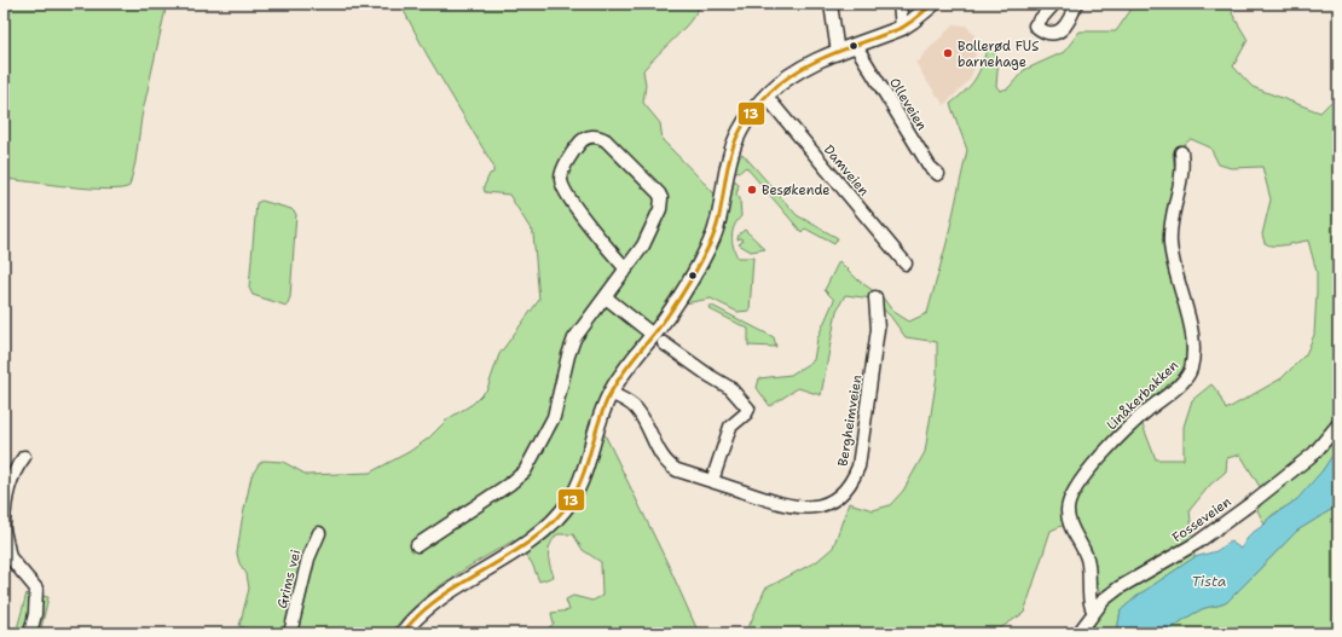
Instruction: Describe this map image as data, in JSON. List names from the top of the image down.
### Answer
{
  "streets": {
    "street": [
      "Olleveien",
      "Damveien",
      "Linåkerbakken",
      "Bergheimveien",
      "Fosseveien",
      "Grims vei"
    ]
  },
  "crossings": [
    ["Linåkerbakken", "Fosseveien"]
  ],
  "water": ["Tista"],
  "places": ["Bollerød FUS barnehage", "Besøkende"],
  "lines": ["transit line 13"]
}
